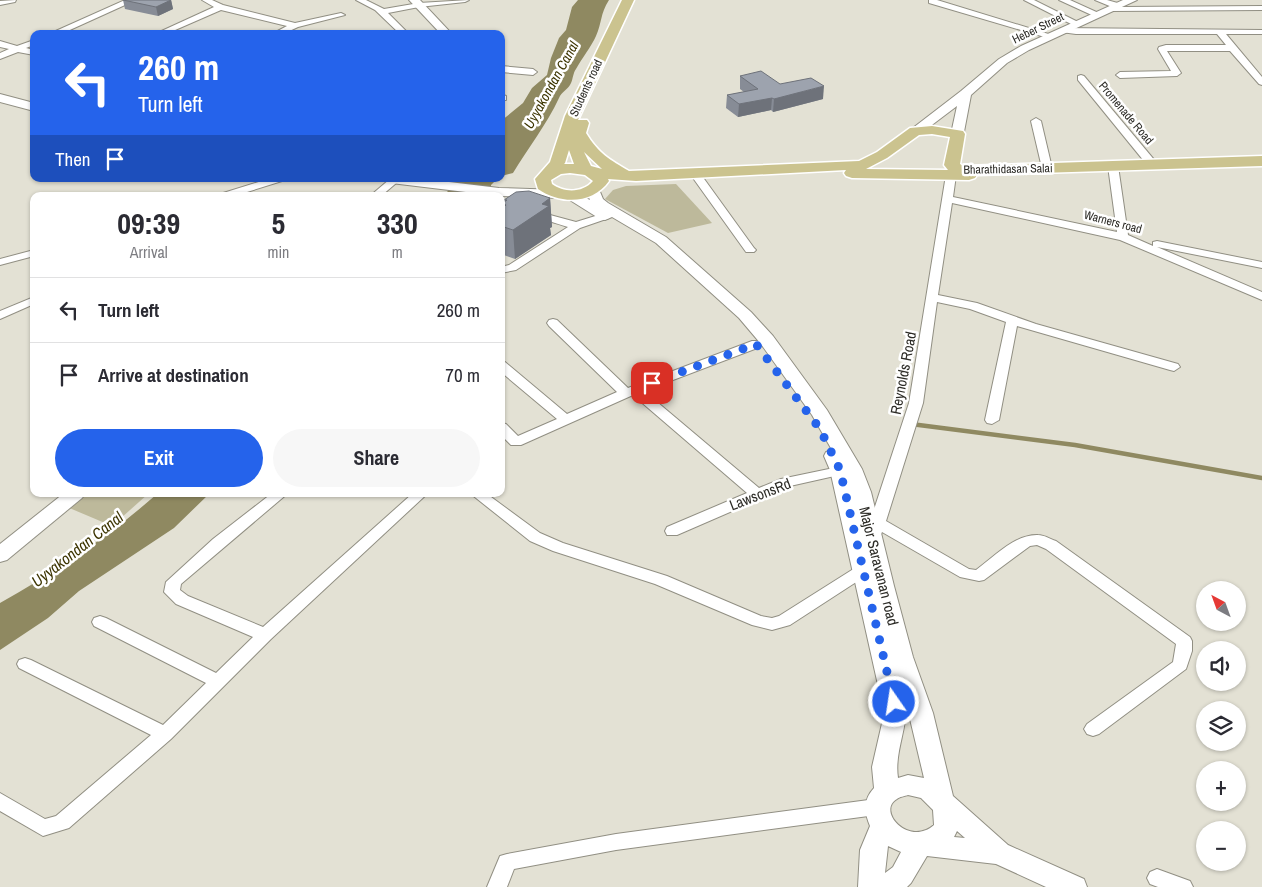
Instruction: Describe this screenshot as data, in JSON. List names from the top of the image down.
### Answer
{
  "streets": {
    "main road": [
      "Heber Street",
      "Students road",
      "Bharathidasan Salai",
      "Major Saravanan road"
    ],
    "street": [
      "Promenade Road",
      "Warners road",
      "Reynolds Road",
      "LawsonsRd"
    ]
  },
  "crossings": [
    ["Heber Street", "Bharathidasan Salai"],
    ["Students road", "Bharathidasan Salai"],
    ["Students road", "Major Saravanan road"],
    ["Promenade Road", "Bharathidasan Salai"],
    ["Bharathidasan Salai", "Reynolds Road"],
    ["Bharathidasan Salai", "Major Saravanan road"],
    ["Warners road", "Reynolds Road"],
    ["Reynolds Road", "Major Saravanan road"],
    ["LawsonsRd", "Major Saravanan road"]
  ],
  "water": ["Uyyakondan Canal"],
  "north": "top left",
  "page": {
    "turn": ["260 m", "Turn left"],
    "then": "Then",
    "eta": [
      "09:39",
      "Arrival",
      "5",
      "min",
      "330",
      "m"
    ],
    "list": [
      {
        "name": "Turn left",
        "value": "260 m"
      },
      {
        "name": "Arrive at destination",
        "value": "70 m"
      }
    ],
    "buttons": ["Exit", "Share"],
    "map_buttons": ["+", "−"]
  }
}
